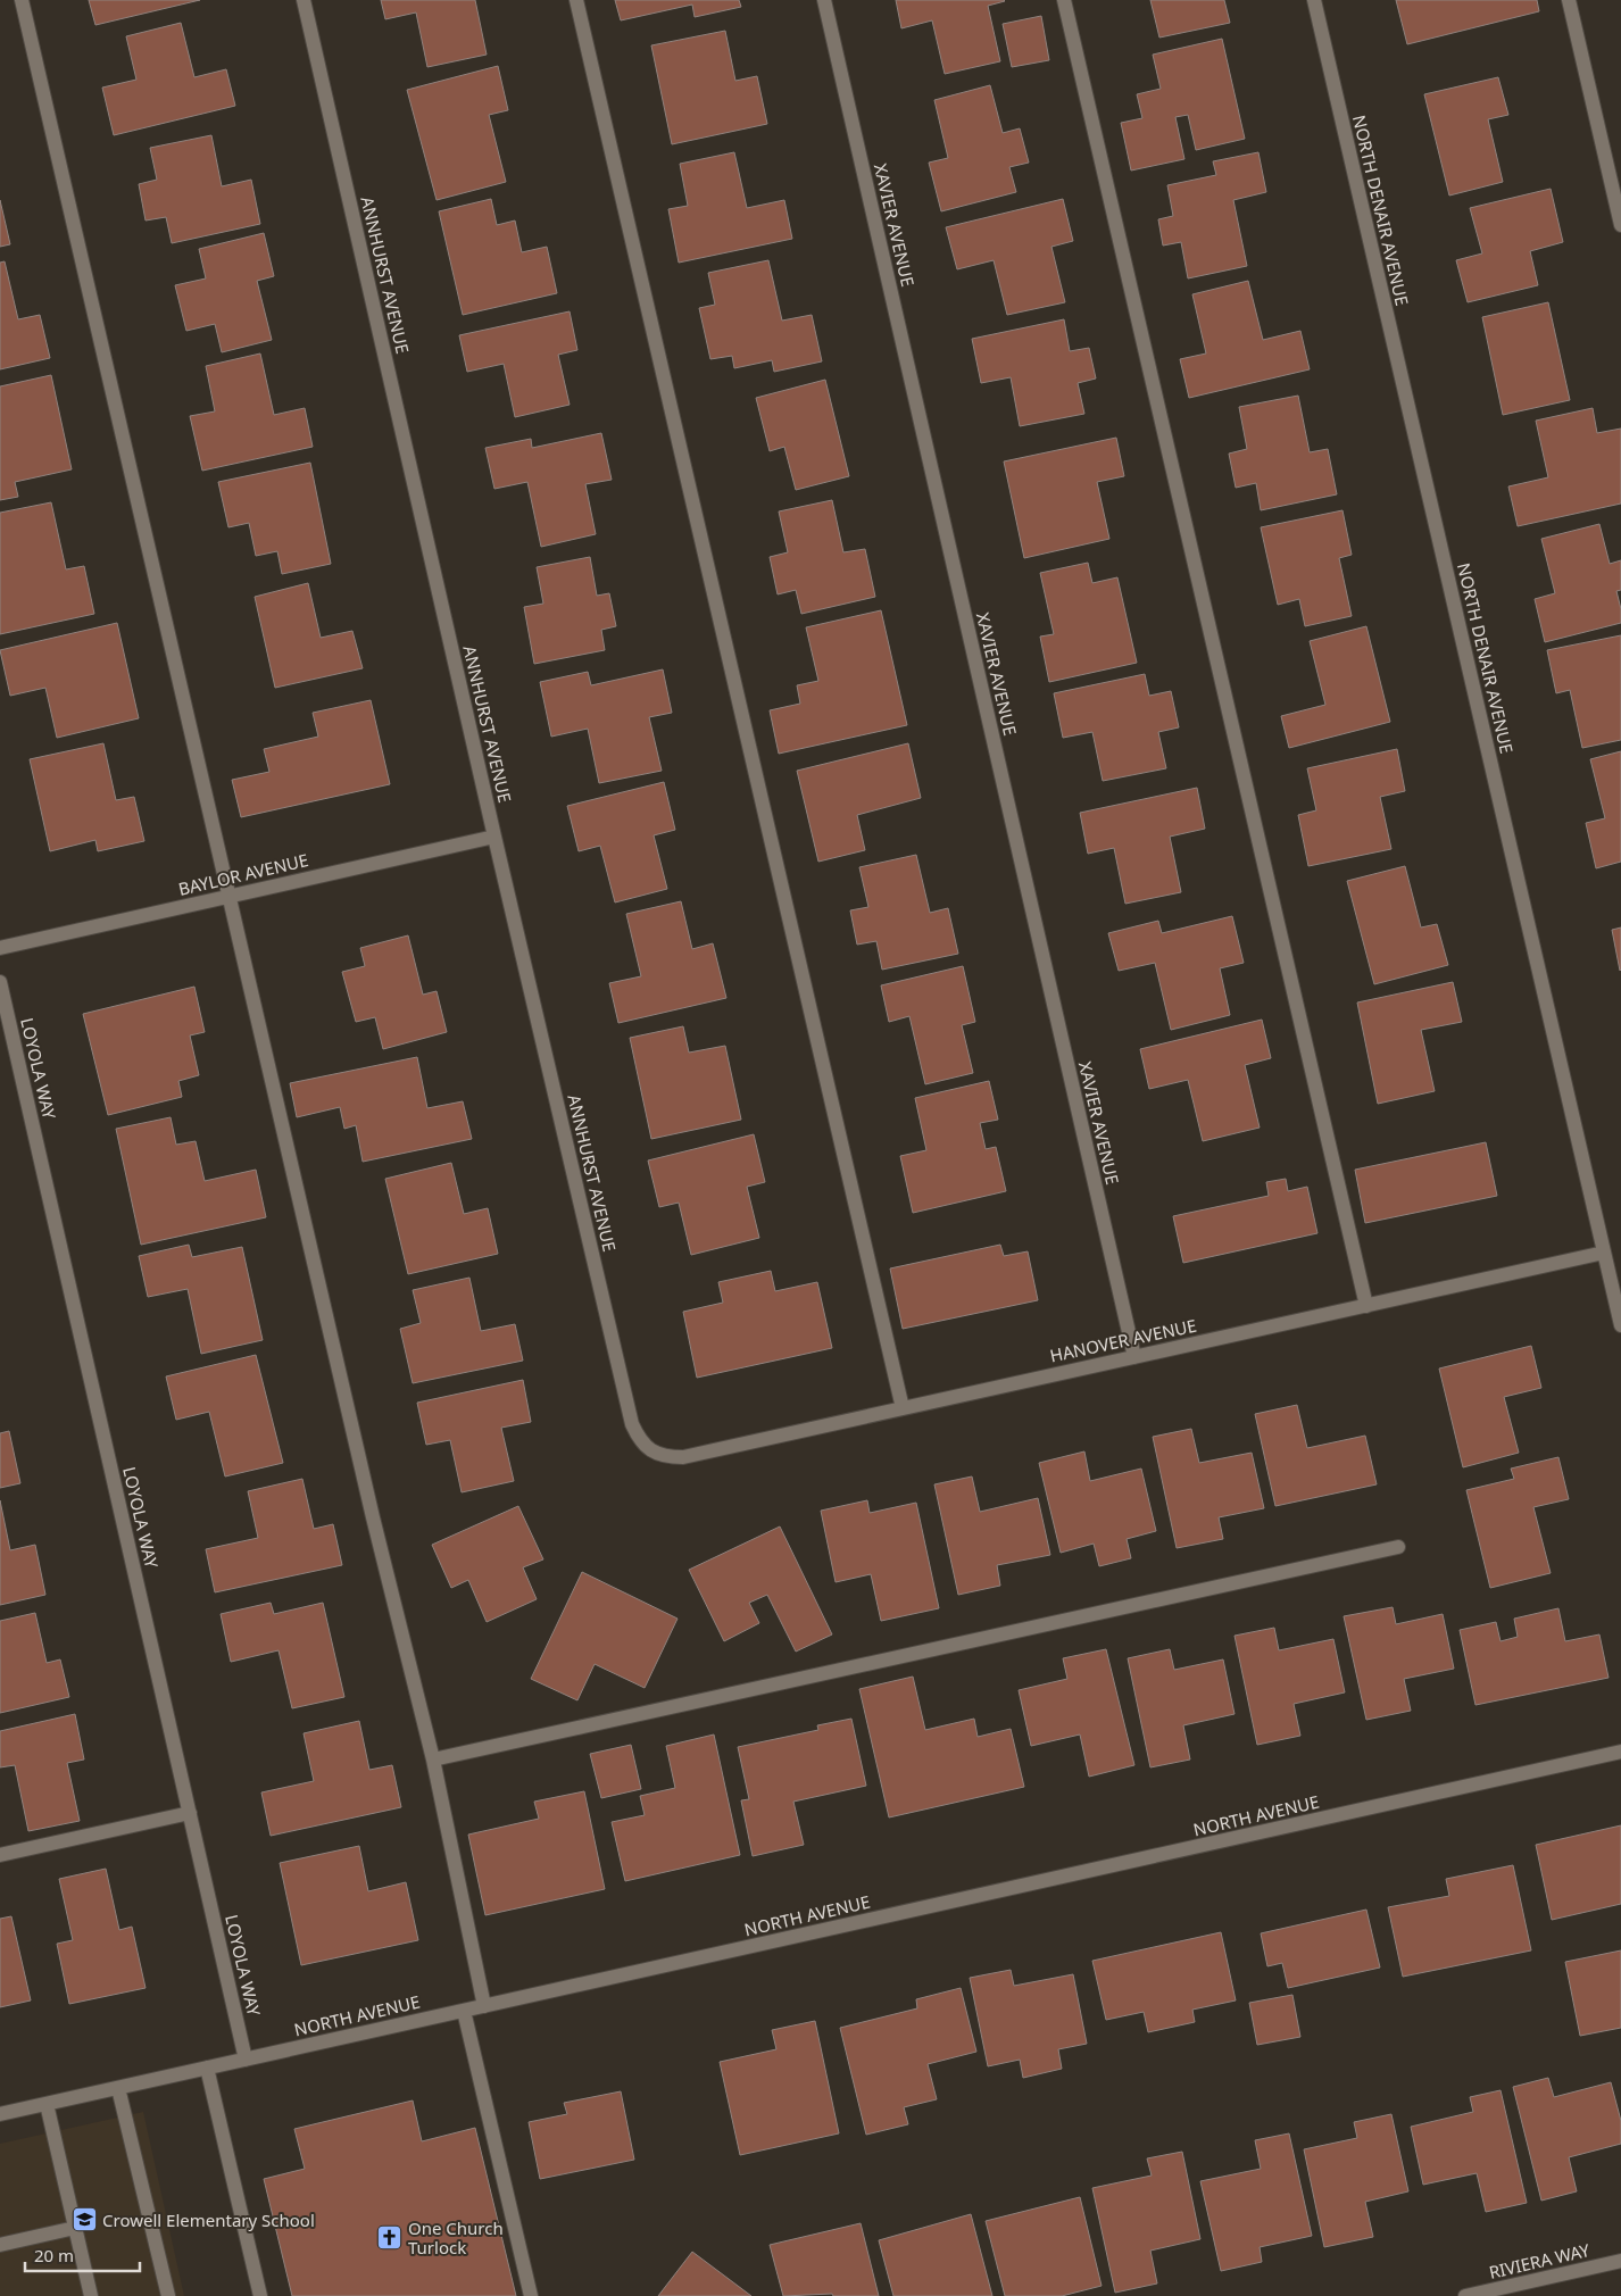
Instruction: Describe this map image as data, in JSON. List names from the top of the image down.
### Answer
{
  "streets": {
    "street": [
      "NORTH DENAIR AVENUE",
      "XAVIER AVENUE",
      "ANNHURST AVENUE",
      "BAYLOR AVENUE",
      "LOYOLA WAY",
      "HANOVER AVENUE",
      "NORTH AVENUE",
      "RIVIERA WAY"
    ]
  },
  "crossings": [
    ["NORTH DENAIR AVENUE", "HANOVER AVENUE"],
    ["XAVIER AVENUE", "HANOVER AVENUE"],
    ["ANNHURST AVENUE", "BAYLOR AVENUE"],
    ["ANNHURST AVENUE", "HANOVER AVENUE"],
    ["LOYOLA WAY", "NORTH AVENUE"]
  ],
  "places": {
    "school or university": ["Crowell Elementary School"],
    "church": ["One Church Turlock"]
  },
  "scale_bar": "20 m"
}
